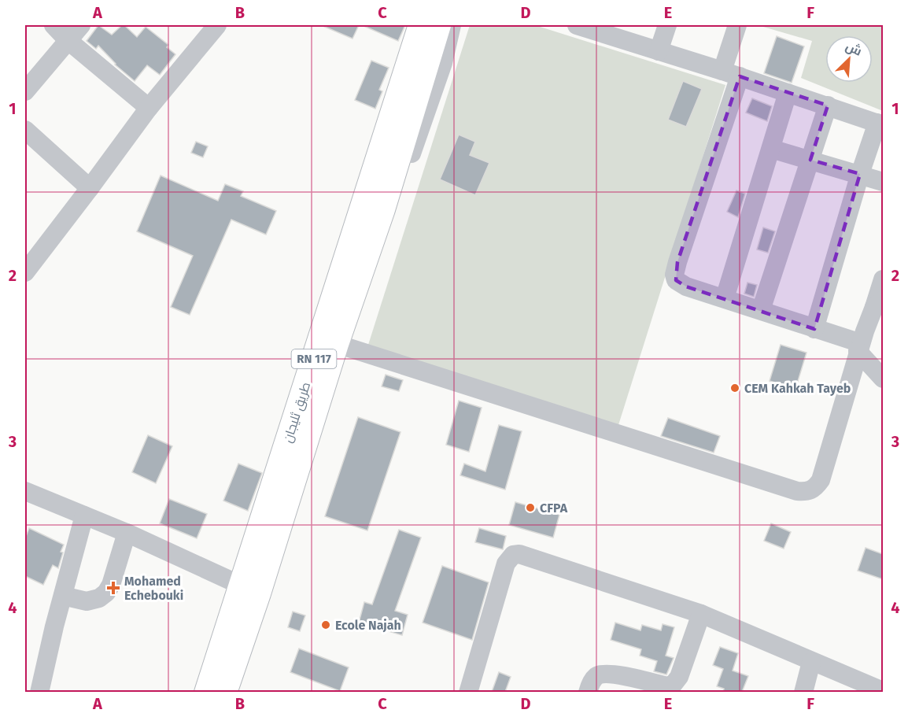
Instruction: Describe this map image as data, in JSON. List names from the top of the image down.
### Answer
{
  "streets": {
    "main road": ["RN 117", "طريق ثليجان"]
  },
  "places": {
    "other": ["CEM Kahkah Tayeb", "CFPA", "Ecole Najah"],
    "health": ["Mohamed Echebouki"]
  },
  "north": "top right",
  "grid": {
    "columns": [
      "A",
      "B",
      "C",
      "D",
      "E",
      "F"
    ],
    "rows": [
      "1",
      "2",
      "3",
      "4"
    ]
  }
}
